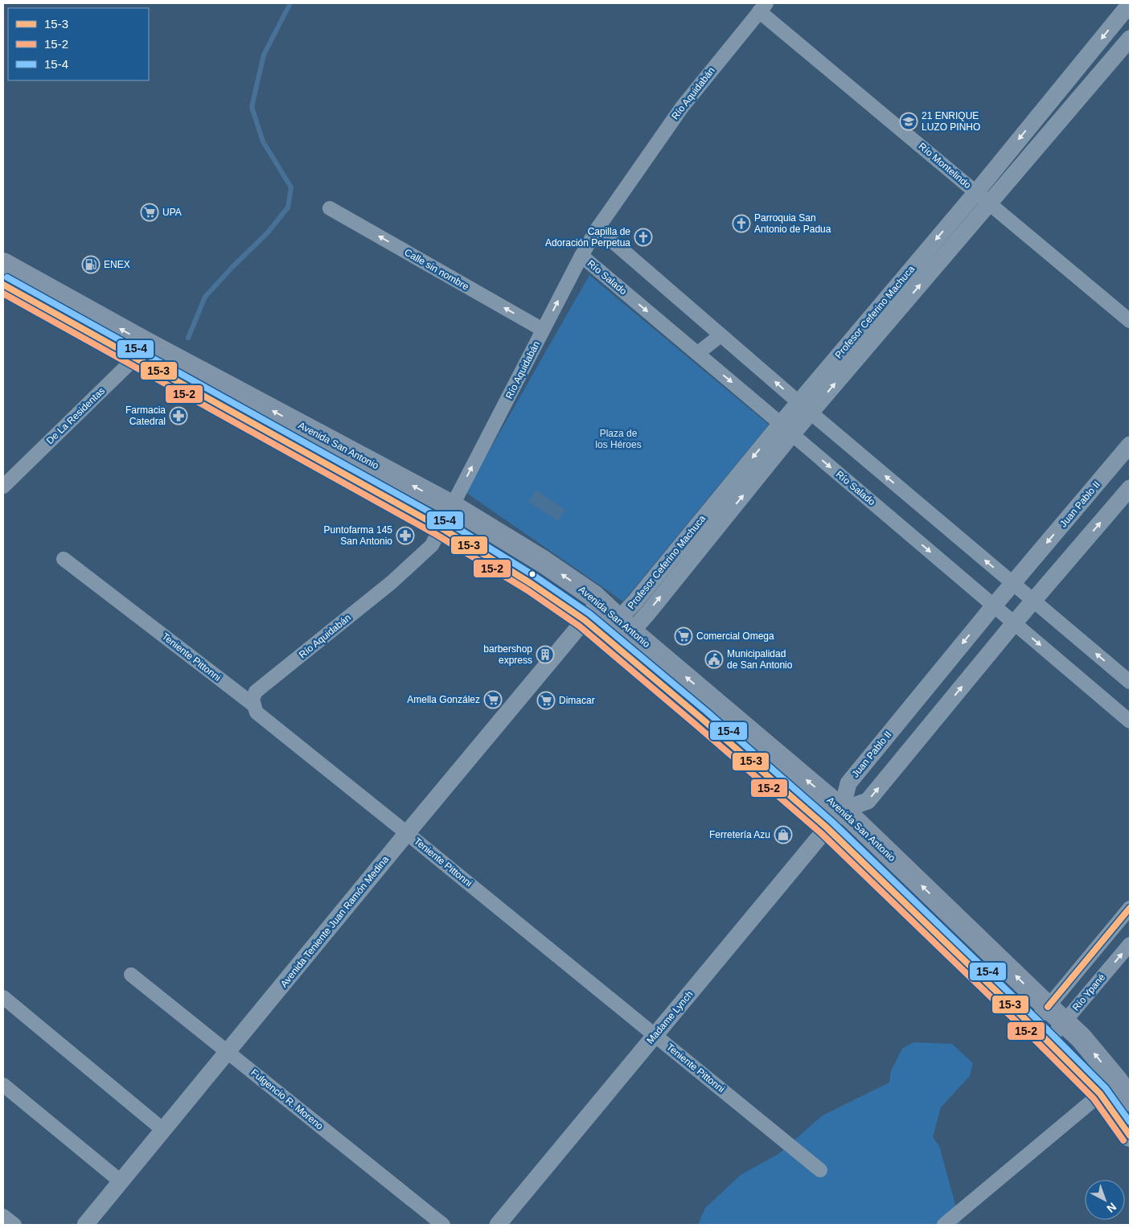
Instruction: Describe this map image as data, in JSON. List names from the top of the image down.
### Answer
{
  "streets": {
    "main road": ["Avenida San Antonio"],
    "street": [
      "Río Aquidabán",
      "Río Montelindo",
      "Calle sin nombre",
      "Río Salado",
      "Profesor Ceferino Machuca",
      "De La Residentas",
      "Juan Pablo II",
      "Teniente Pittonni",
      "Avenida Teniente Juan Ramón Medina",
      "Río Ypané",
      "Madame Lynch",
      "Fulgencio R. Moreno"
    ]
  },
  "crossings": [
    ["Río Aquidabán", "Río Montelindo"],
    ["Río Aquidabán", "Calle sin nombre"],
    ["Río Aquidabán", "Río Salado"],
    ["Río Aquidabán", "Avenida San Antonio"],
    ["Río Aquidabán", "Teniente Pittonni"],
    ["Río Montelindo", "Profesor Ceferino Machuca"],
    ["Río Salado", "Profesor Ceferino Machuca"],
    ["Río Salado", "Juan Pablo II"],
    ["Profesor Ceferino Machuca", "Avenida San Antonio"],
    ["De La Residentas", "Avenida San Antonio"],
    ["Avenida San Antonio", "Juan Pablo II"],
    ["Avenida San Antonio", "Avenida Teniente Juan Ramón Medina"],
    ["Avenida San Antonio", "Río Ypané"],
    ["Avenida San Antonio", "Madame Lynch"],
    ["Juan Pablo II", "Madame Lynch"],
    ["Teniente Pittonni", "Avenida Teniente Juan Ramón Medina"],
    ["Teniente Pittonni", "Madame Lynch"],
    ["Avenida Teniente Juan Ramón Medina", "Fulgencio R. Moreno"]
  ],
  "one_way": ["Calle sin nombre"],
  "parks": ["Plaza de los Héroes"],
  "places": {
    "school or university": ["21 ENRIQUE LUZO PINHO"],
    "supermarket": [
      "UPA",
      "Comercial Omega",
      "Amella González",
      "Dimacar"
    ],
    "church": ["Parroquia San Antonio de Padua", "Capilla de Adoración Perpetua"],
    "fuel station": ["ENEX"],
    "pharmacy": ["Farmacia Catedral", "Puntofarma 145 San Antonio"],
    "building": ["barbershop express"],
    "public building": ["Municipalidad de San Antonio"],
    "shop": ["Ferretería Azu"]
  },
  "lines": ["transit line 15-4", "transit line 15-3", "transit line 15-2"],
  "legend": ["15-3", "15-2", "15-4"],
  "north": "bottom right"
}
